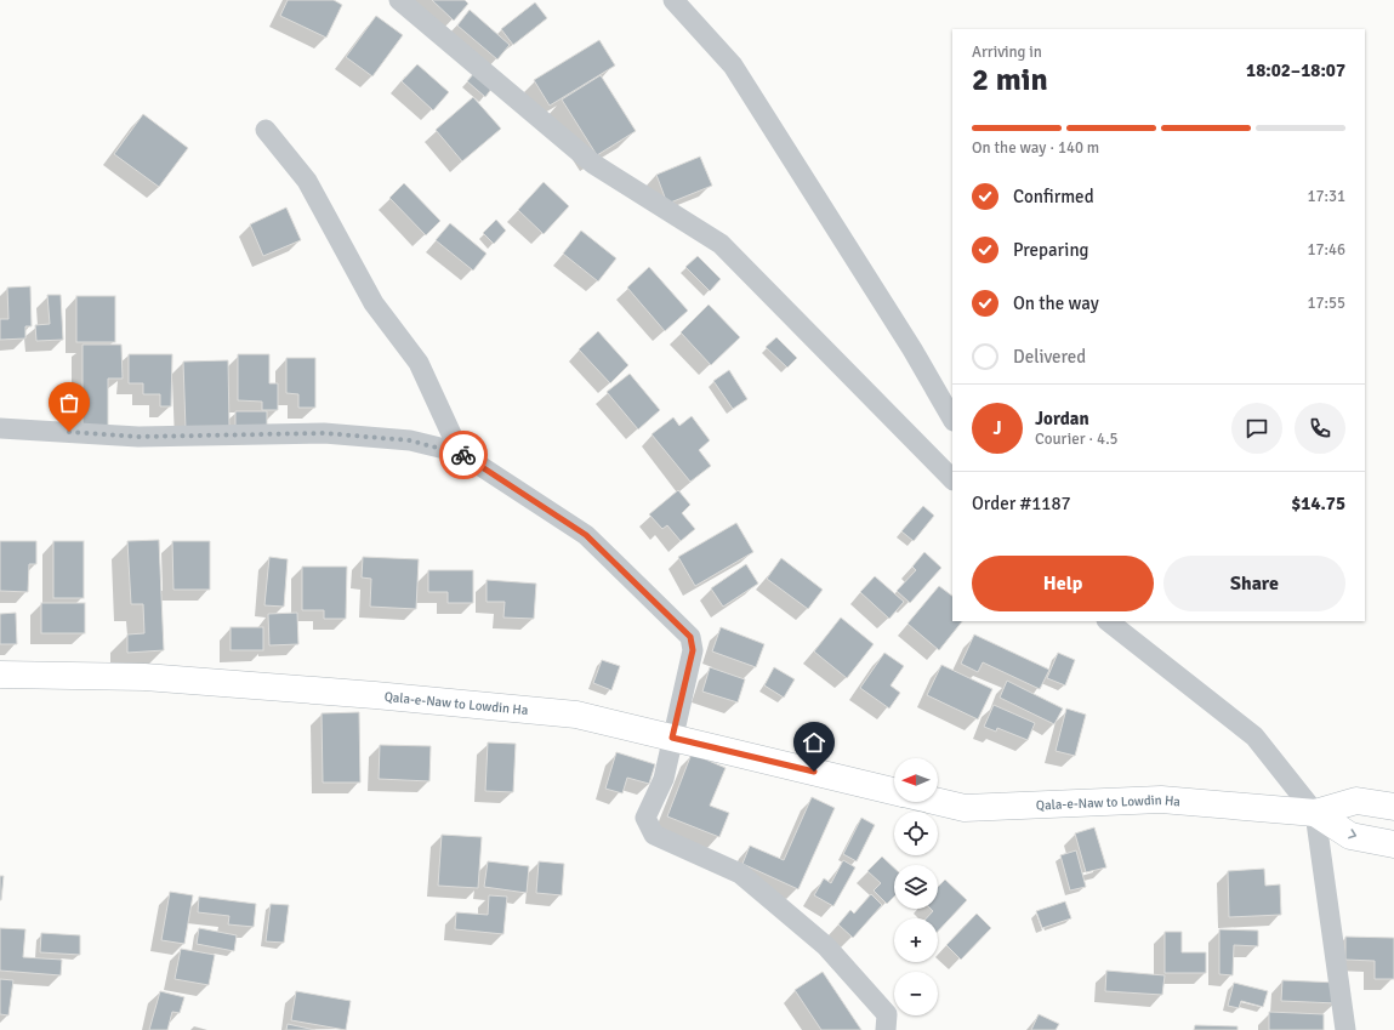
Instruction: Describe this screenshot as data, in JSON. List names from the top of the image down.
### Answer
{
  "streets": {
    "main road": ["Qala-e-Naw to Lowdin Ha"]
  },
  "north": "left",
  "page": {
    "heading": ["2 min", "Arriving in", "18:02–18:07"],
    "panel": [
      "Jordan",
      "Courier · 4.5",
      "Order #1187",
      "$14.75"
    ],
    "bar": "On the way · 140 m",
    "list": [
      ["Confirmed", "17:31"],
      ["Preparing", "17:46"],
      ["On the way", "17:55"],
      "Delivered"
    ],
    "round": "J",
    "buttons": ["Help", "Share"],
    "map_buttons": ["+", "−"]
  }
}
